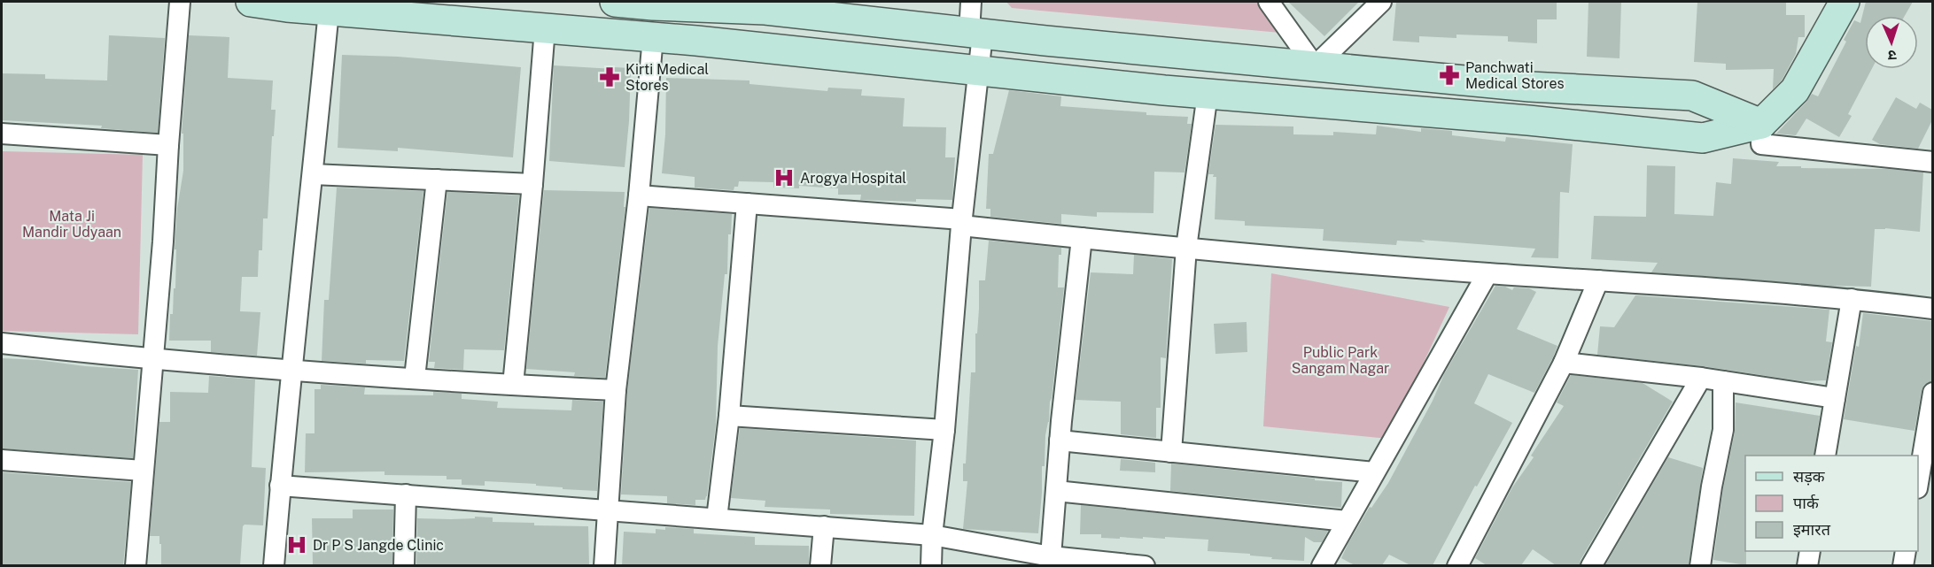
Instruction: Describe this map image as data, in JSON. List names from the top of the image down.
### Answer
{
  "parks": ["Mata Ji Mandir Udyaan", "Public Park Sangam Nagar"],
  "places": {
    "pharmacy": ["Panchwati Medical Stores", "Kirti Medical Stores"],
    "hospital": ["Arogya Hospital", "Dr P S Jangde Clinic"]
  },
  "legend": ["सड़क", "पार्क", "इमारत"],
  "north": "bottom"
}
